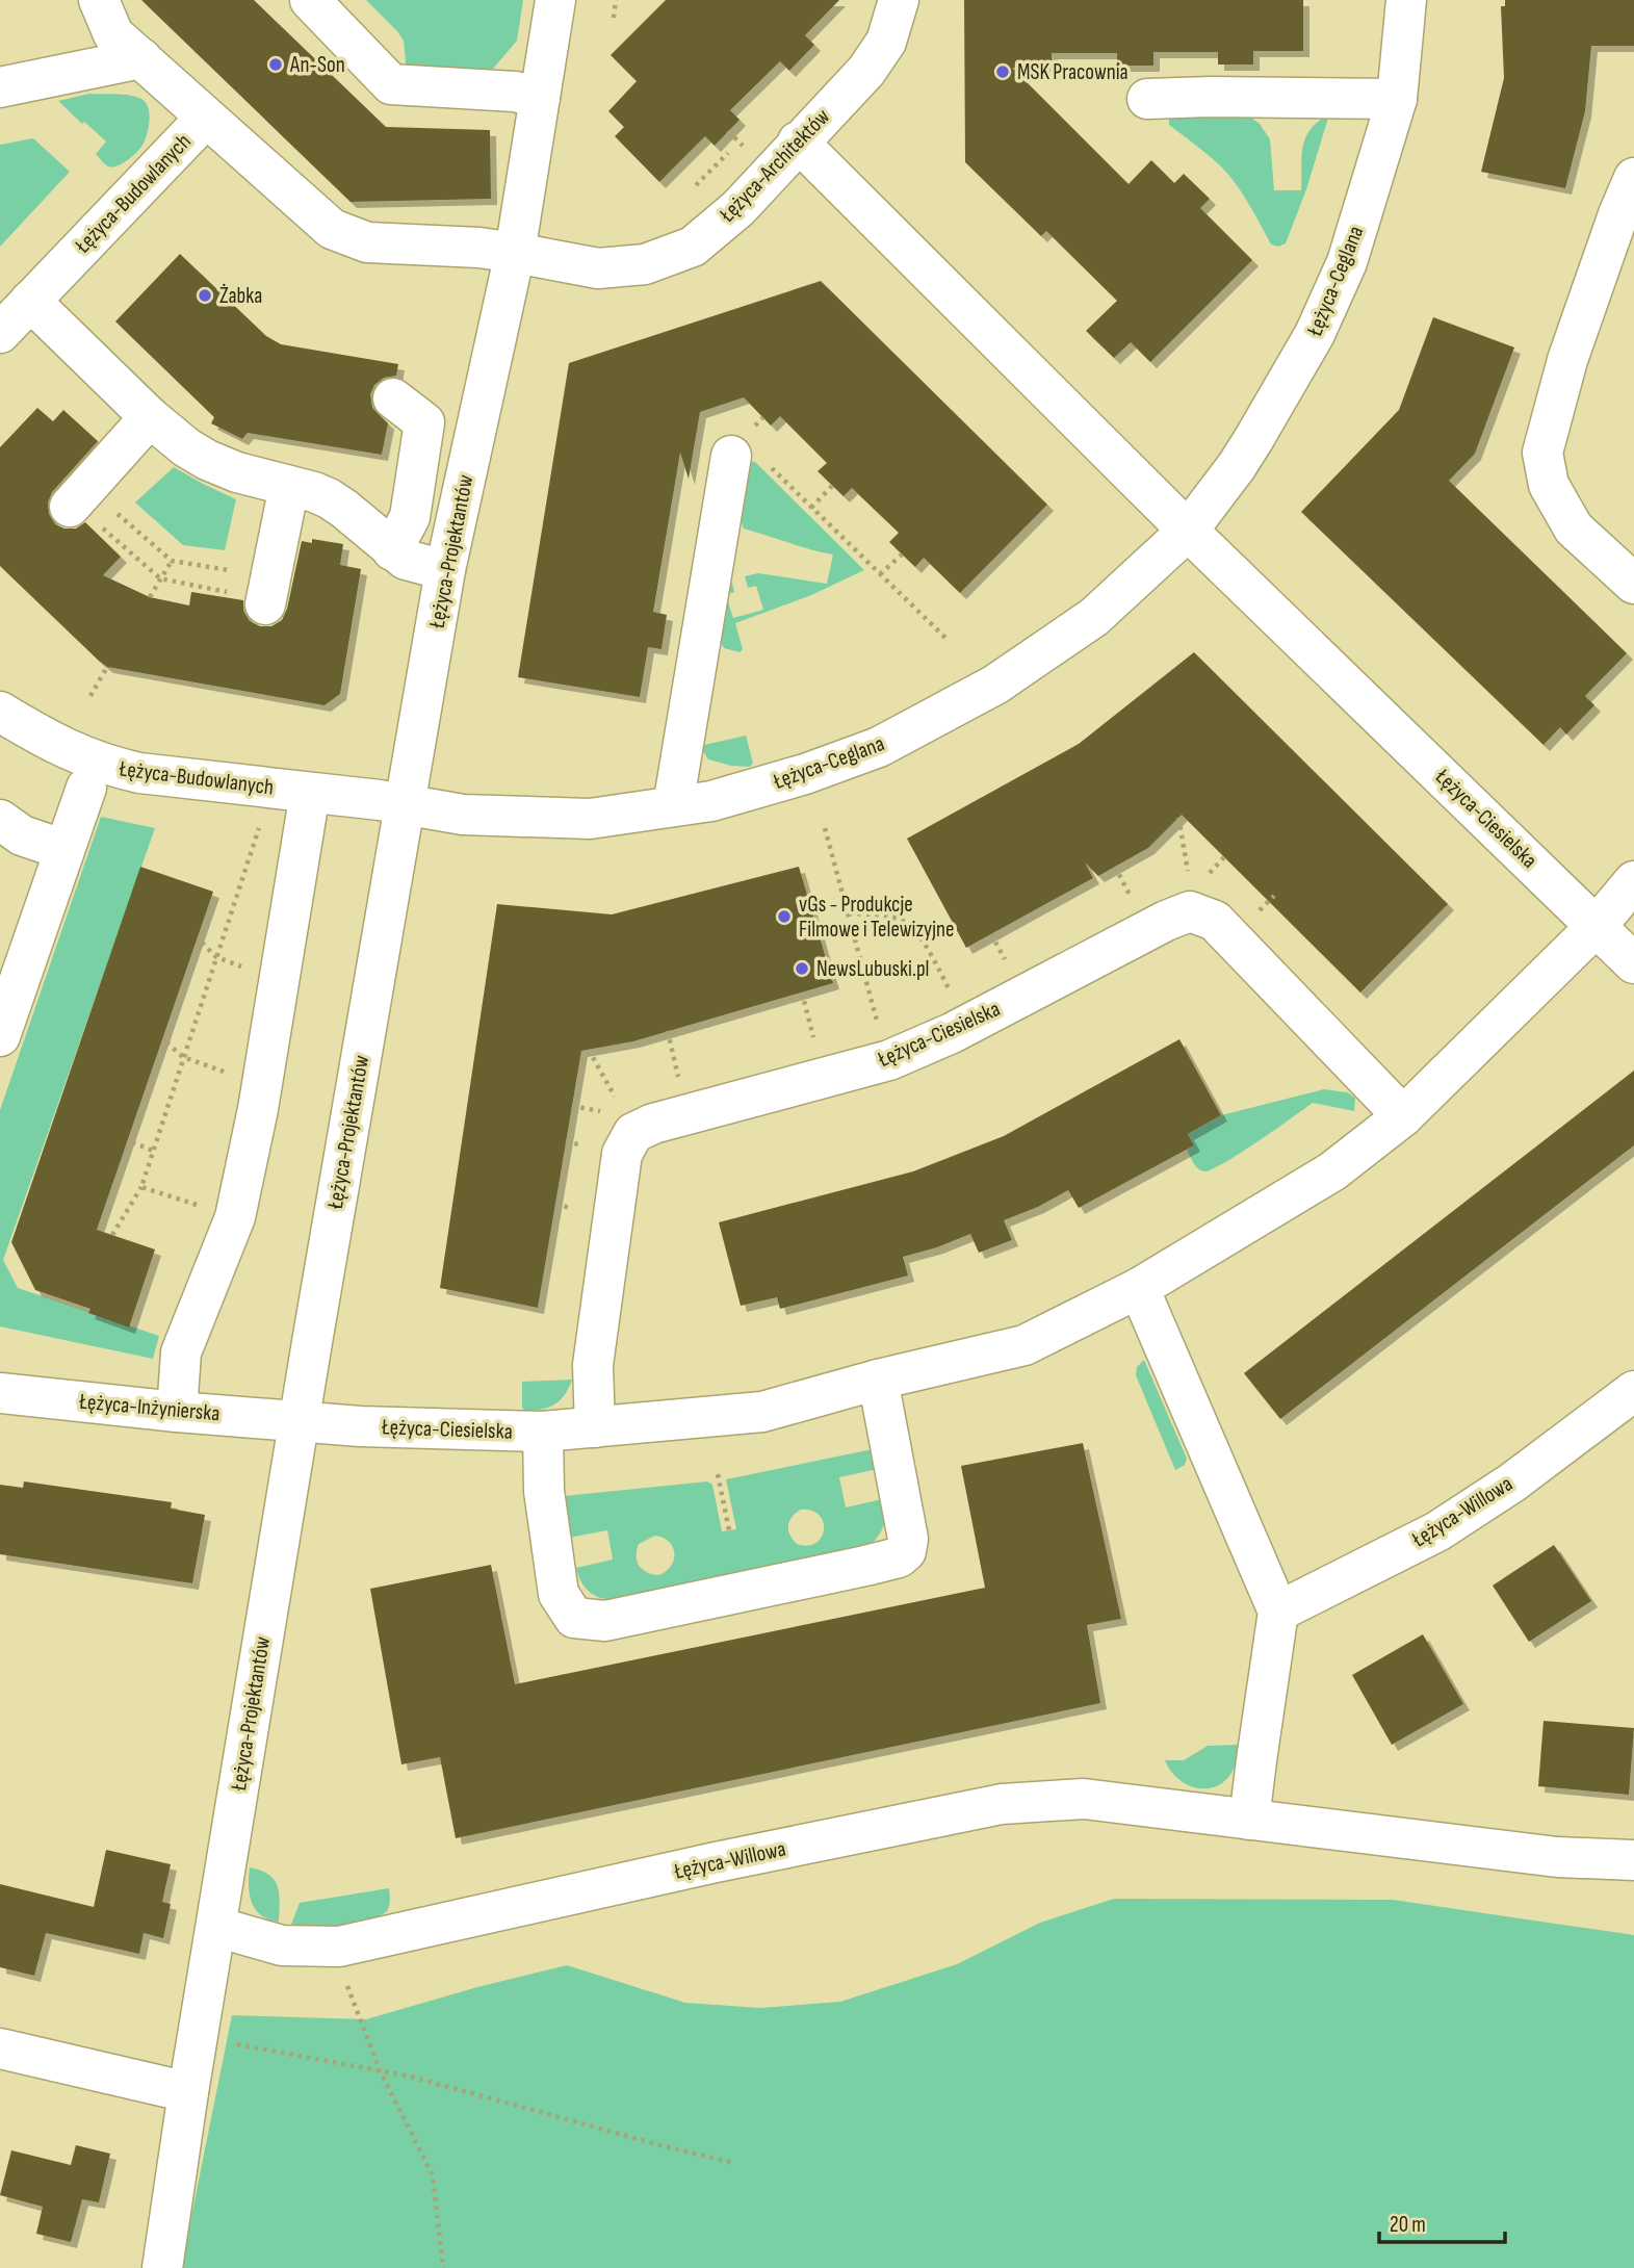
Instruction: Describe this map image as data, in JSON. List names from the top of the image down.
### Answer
{
  "streets": {
    "street": [
      "Łężyca-Architektów",
      "Łężyca-Budowlanych",
      "Łężyca-Ceglana",
      "Łężyca-Projektantów",
      "Łężyca-Ciesielska",
      "Łężyca-Inżynierska",
      "Łężyca-Willowa"
    ]
  },
  "crossings": [
    ["Łężyca-Architektów", "Łężyca-Budowlanych"],
    ["Łężyca-Architektów", "Łężyca-Projektantów"],
    ["Łężyca-Budowlanych", "Łężyca-Ceglana"],
    ["Łężyca-Budowlanych", "Łężyca-Projektantów"],
    ["Łężyca-Ceglana", "Łężyca-Projektantów"],
    ["Łężyca-Ceglana", "Łężyca-Ciesielska"],
    ["Łężyca-Projektantów", "Łężyca-Ciesielska"],
    ["Łężyca-Projektantów", "Łężyca-Inżynierska"],
    ["Łężyca-Projektantów", "Łężyca-Willowa"],
    ["Łężyca-Ciesielska", "Łężyca-Inżynierska"]
  ],
  "places": [
    "An-Son",
    "MSK Pracownia",
    "Żabka",
    "vGs - Produkcje Filmowe i Telewizyjne",
    "NewsLubuski.pl"
  ],
  "scale_bar": "20 m"
}
